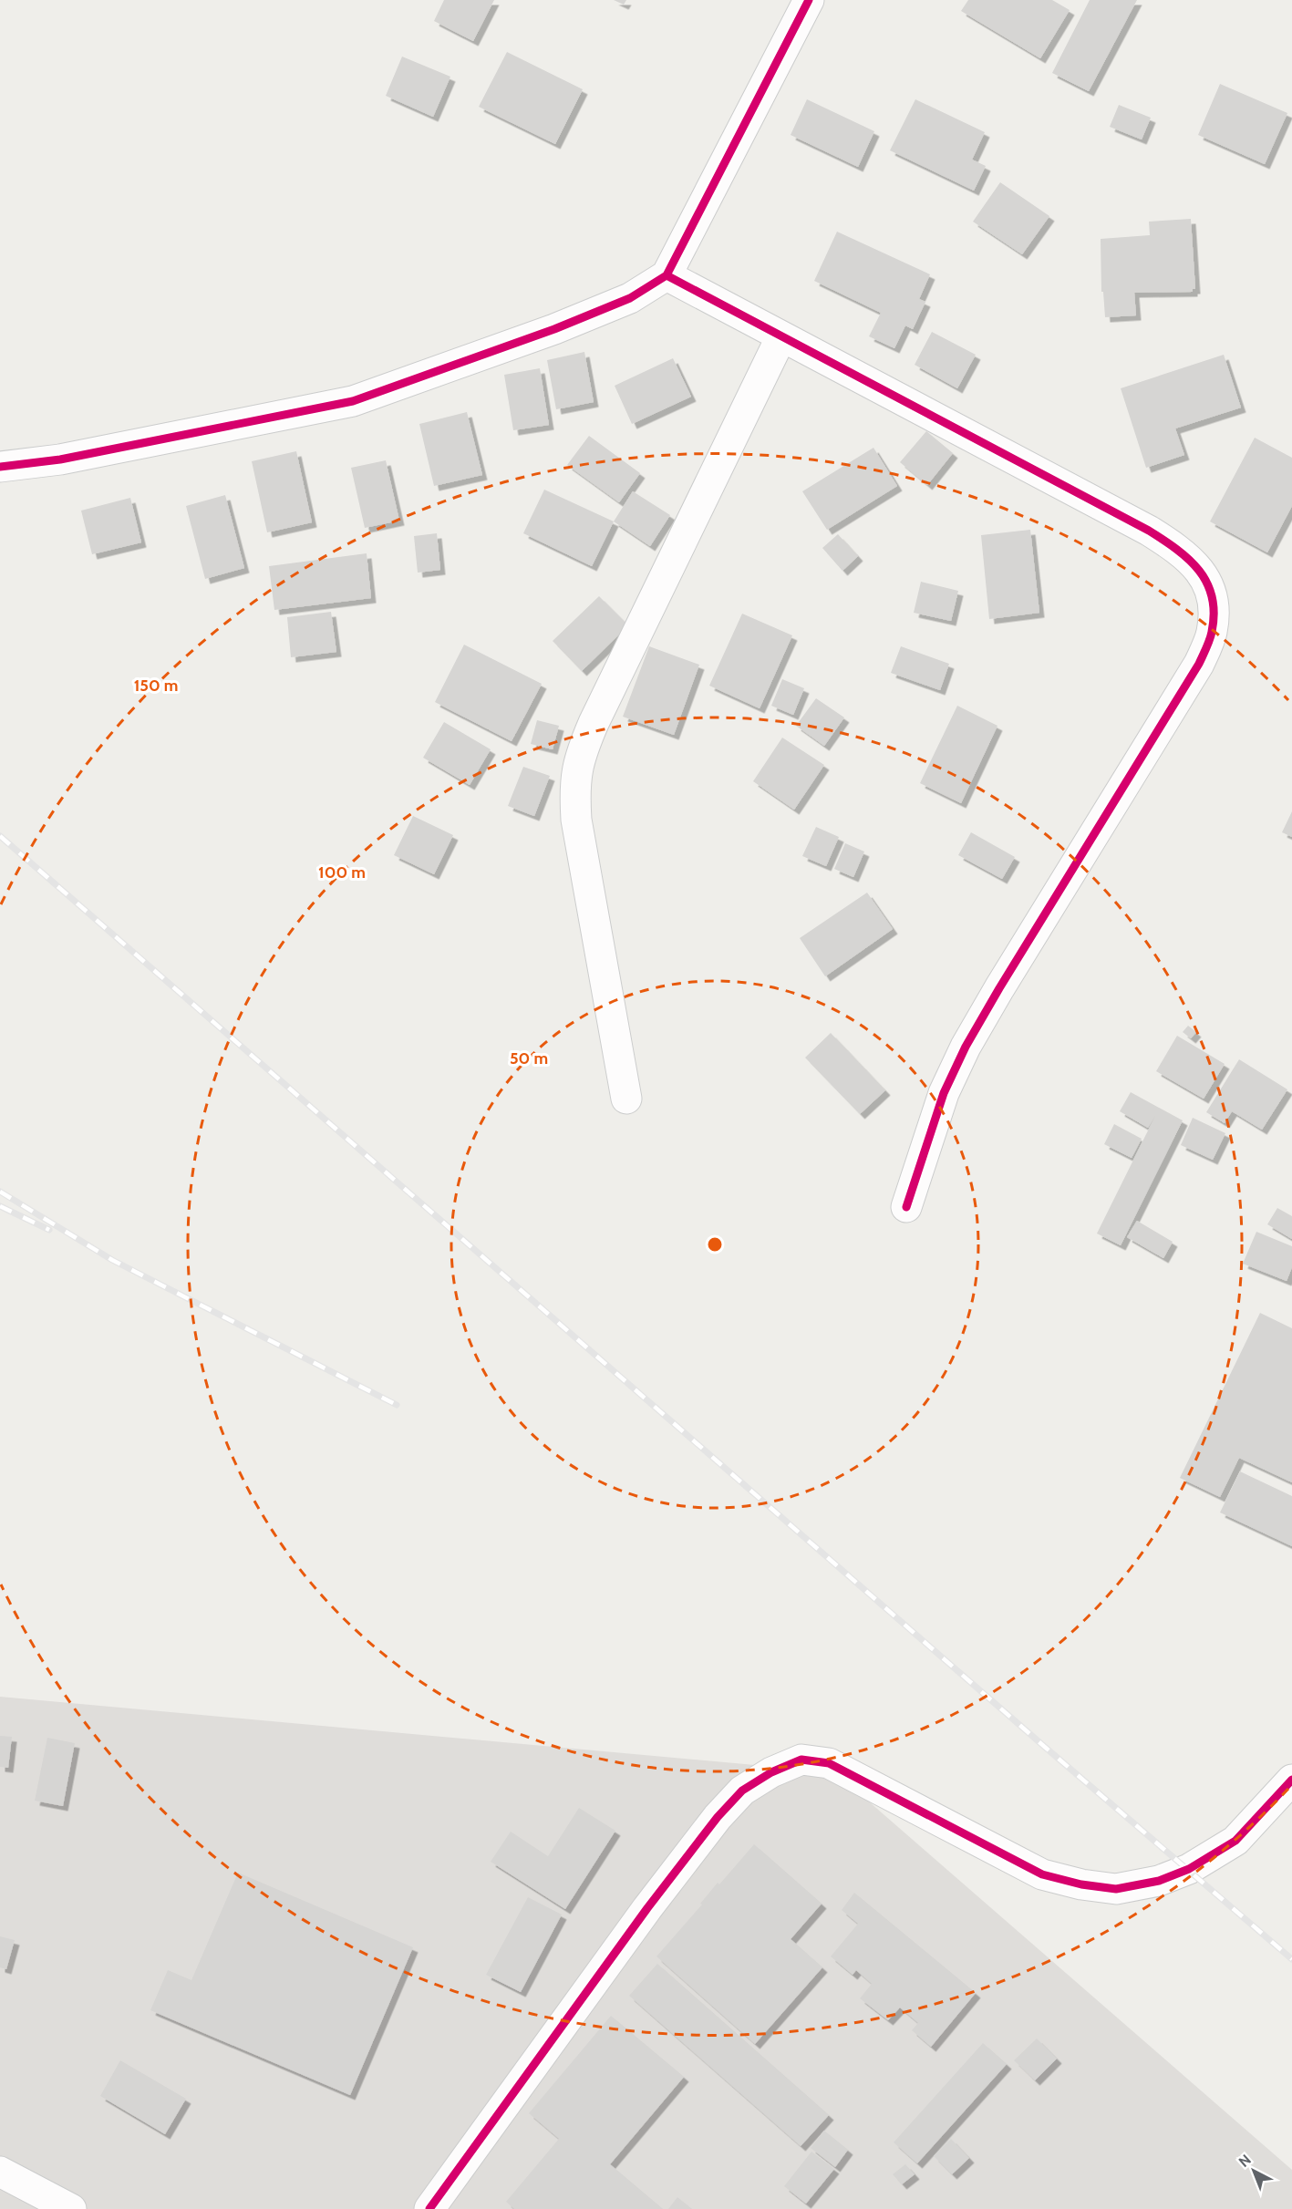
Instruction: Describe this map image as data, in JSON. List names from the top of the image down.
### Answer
{
  "north": "top left",
  "rings": ["150 m", "100 m", "50 m"]
}
